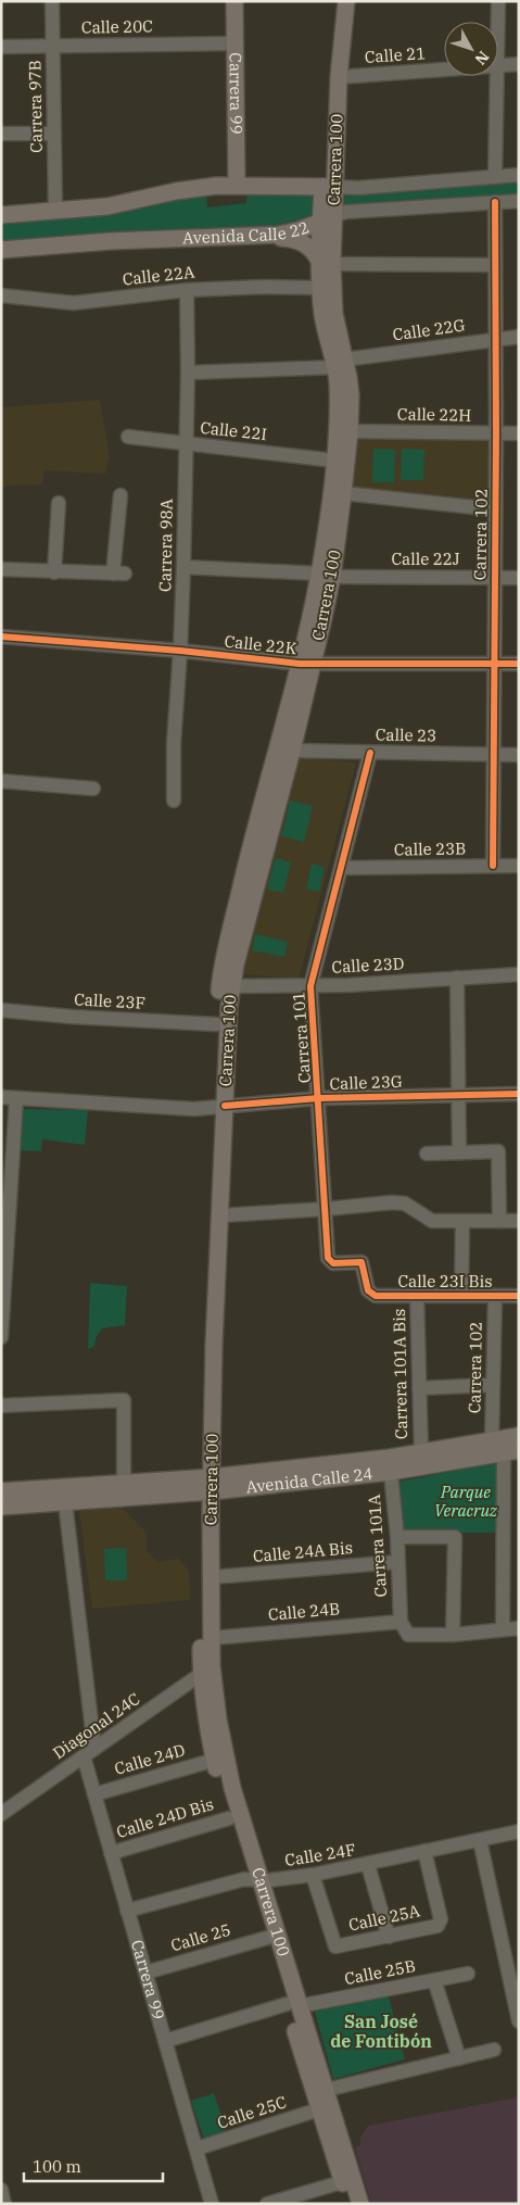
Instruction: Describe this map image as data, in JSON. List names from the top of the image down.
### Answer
{
  "streets": {
    "main road": [
      "Carrera 99",
      "Carrera 100",
      "Avenida Calle 22",
      "Avenida Calle 24"
    ],
    "street": [
      "Calle 20C",
      "Calle 21",
      "Carrera 97B",
      "Calle 22A",
      "Calle 22G",
      "Calle 22H",
      "Calle 22I",
      "Carrera 102",
      "Carrera 98A",
      "Calle 22J",
      "Calle 22K",
      "Calle 23",
      "Calle 23B",
      "Calle 23D",
      "Calle 23F",
      "Carrera 101",
      "Calle 23G",
      "Calle 23I Bis",
      "Carrera 101A Bis",
      "Carrera 101A",
      "Calle 24A Bis",
      "Calle 24B",
      "Diagonal 24C",
      "Calle 24D",
      "Calle 24D Bis",
      "Calle 24F",
      "Calle 25A",
      "Calle 25",
      "Calle 25B",
      "Calle 25C"
    ]
  },
  "crossings": [
    ["Calle 20C", "Carrera 99"],
    ["Calle 20C", "Carrera 97B"],
    ["Calle 21", "Carrera 100"],
    ["Carrera 99", "Avenida Calle 24"],
    ["Carrera 99", "Diagonal 24C"],
    ["Carrera 99", "Calle 24D"],
    ["Carrera 99", "Calle 24D Bis"],
    ["Carrera 99", "Calle 24F"],
    ["Carrera 99", "Calle 25"],
    ["Carrera 99", "Calle 25B"],
    ["Carrera 99", "Calle 25C"],
    ["Carrera 100", "Avenida Calle 22"],
    ["Carrera 100", "Calle 22A"],
    ["Carrera 100", "Calle 22G"],
    ["Carrera 100", "Calle 22H"],
    ["Carrera 100", "Calle 22I"],
    ["Carrera 100", "Calle 22J"],
    ["Carrera 100", "Calle 22K"],
    ["Carrera 100", "Calle 23"],
    ["Carrera 100", "Calle 23D"],
    ["Carrera 100", "Calle 23F"],
    ["Carrera 100", "Calle 23G"],
    ["Carrera 100", "Avenida Calle 24"],
    ["Carrera 100", "Calle 24A Bis"],
    ["Carrera 100", "Calle 24B"],
    ["Carrera 100", "Diagonal 24C"],
    ["Carrera 100", "Calle 24D"],
    ["Carrera 100", "Calle 24D Bis"],
    ["Carrera 100", "Calle 24F"],
    ["Carrera 100", "Calle 25"],
    ["Carrera 100", "Calle 25B"],
    ["Carrera 100", "Calle 25C"],
    ["Avenida Calle 22", "Carrera 102"],
    ["Calle 22A", "Carrera 98A"],
    ["Calle 22G", "Carrera 102"],
    ["Calle 22G", "Carrera 98A"],
    ["Calle 22H", "Carrera 102"],
    ["Calle 22I", "Carrera 98A"],
    ["Carrera 102", "Calle 22J"],
    ["Carrera 102", "Calle 22K"],
    ["Carrera 102", "Calle 23"],
    ["Carrera 102", "Calle 23B"],
    ["Carrera 102", "Calle 23I Bis"],
    ["Carrera 102", "Avenida Calle 24"],
    ["Carrera 98A", "Calle 22J"],
    ["Carrera 98A", "Calle 22K"],
    ["Calle 23", "Carrera 101"],
    ["Calle 23B", "Carrera 101"],
    ["Calle 23D", "Carrera 101"],
    ["Carrera 101", "Calle 23G"],
    ["Carrera 101", "Calle 23I Bis"],
    ["Calle 23I Bis", "Carrera 101A Bis"],
    ["Carrera 101A Bis", "Avenida Calle 24"],
    ["Avenida Calle 24", "Carrera 101A"],
    ["Carrera 101A", "Calle 24A Bis"],
    ["Carrera 101A", "Calle 24B"],
    ["Calle 24F", "Calle 25A"]
  ],
  "districts": ["San José de Fontibón"],
  "parks": ["Parque Veracruz"],
  "scale_bar": "100 m",
  "north": "bottom right"
}
